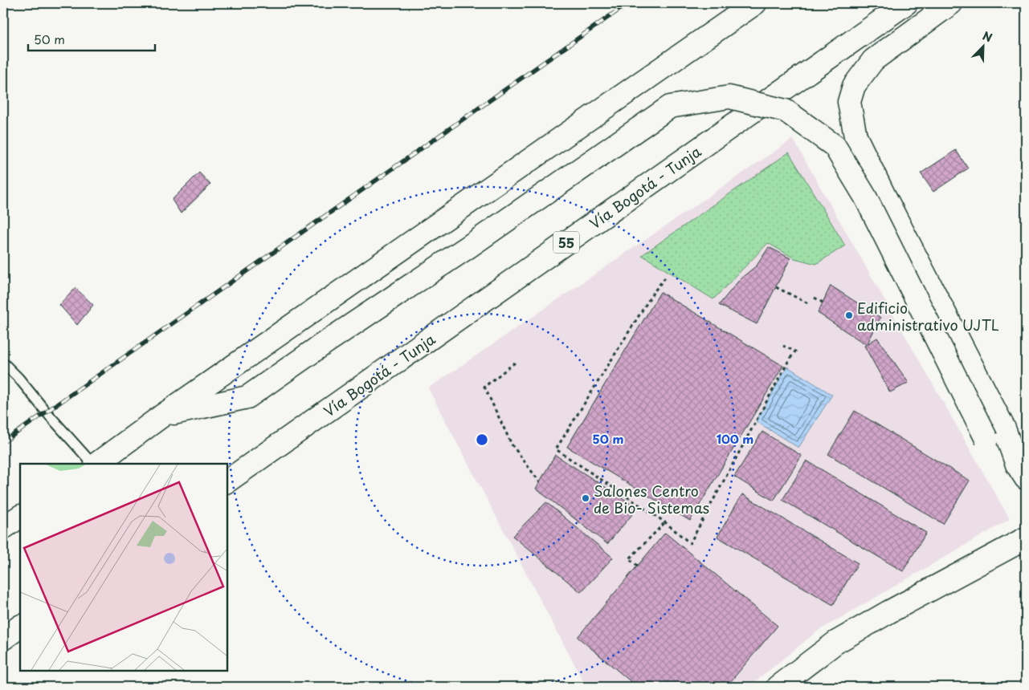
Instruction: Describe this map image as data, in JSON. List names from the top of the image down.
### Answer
{
  "streets": {
    "main road": ["Vía Bogotá - Tunja", "55"]
  },
  "places": ["Edificio administrativo UJTL", "Salones Centro de Bio- Sistemas"],
  "scale_bar": "50 m",
  "north": "top right",
  "rings": ["50 m", "100 m"]
}
